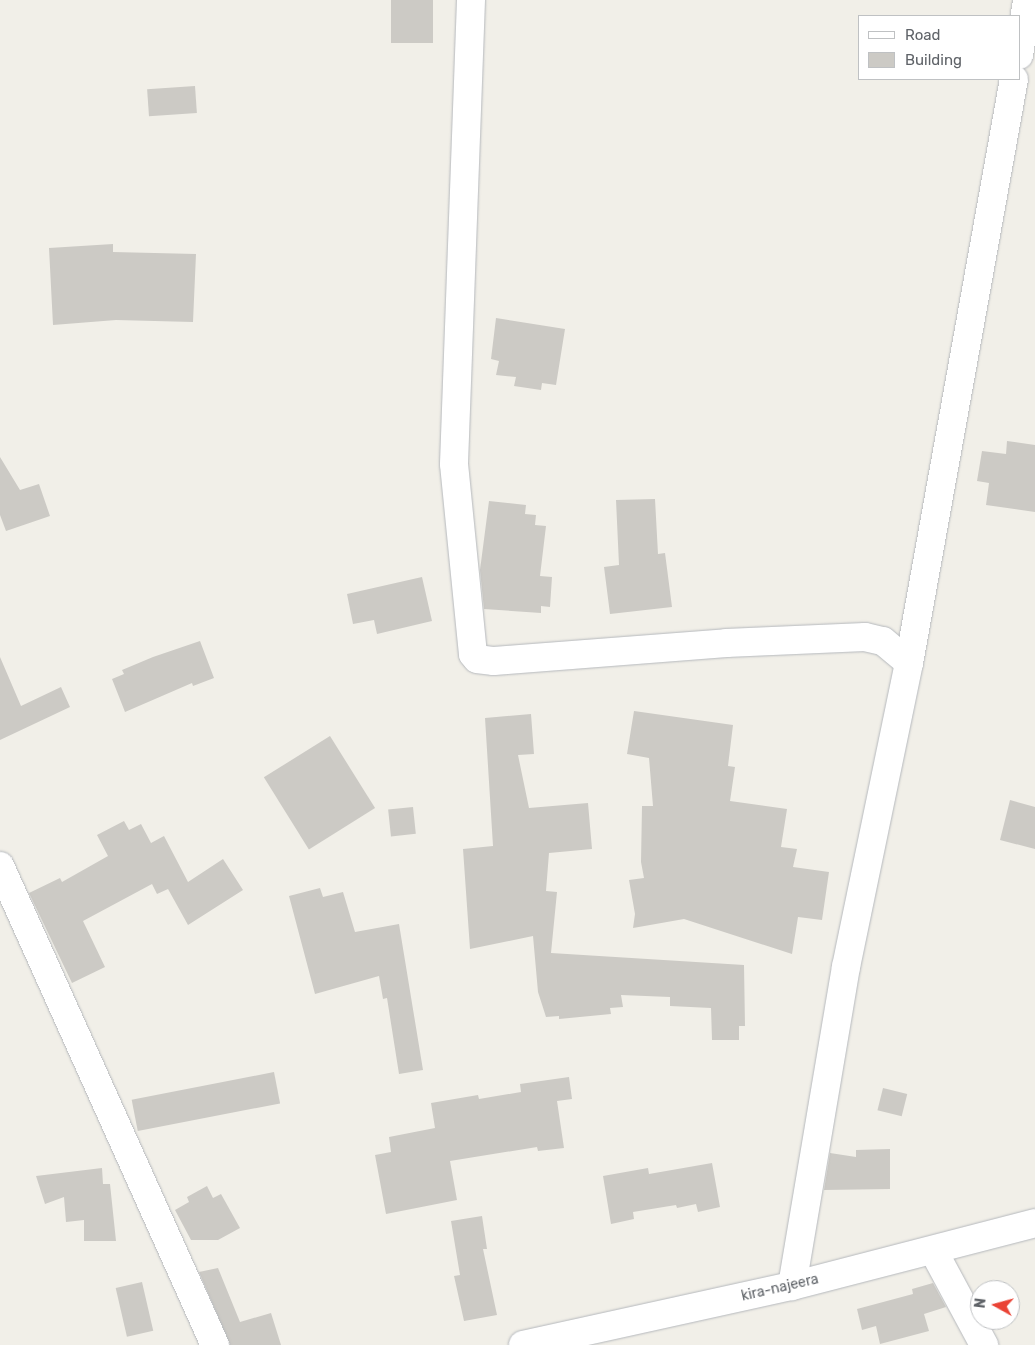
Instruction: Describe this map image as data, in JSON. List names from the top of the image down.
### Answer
{
  "streets": {
    "street": ["kira-najeera"]
  },
  "legend": ["Road", "Building"],
  "north": "left"
}
